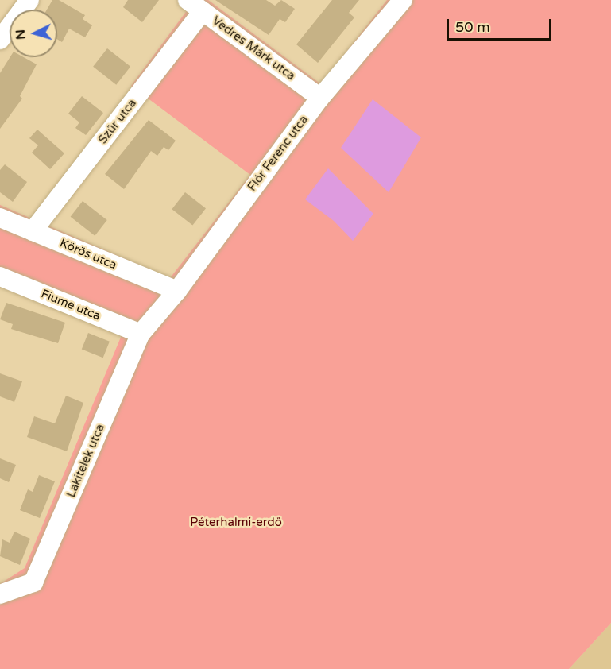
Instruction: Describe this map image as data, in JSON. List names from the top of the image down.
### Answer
{
  "streets": {
    "street": [
      "Vedres Márk utca",
      "Szűr utca",
      "Flór Ferenc utca",
      "Körös utca",
      "Fiume utca",
      "Lakitelek utca"
    ]
  },
  "crossings": [
    ["Vedres Márk utca", "Szűr utca"],
    ["Vedres Márk utca", "Flór Ferenc utca"],
    ["Szűr utca", "Körös utca"],
    ["Flór Ferenc utca", "Körös utca"],
    ["Flór Ferenc utca", "Lakitelek utca"],
    ["Fiume utca", "Lakitelek utca"]
  ],
  "parks": ["Péterhalmi-erdő"],
  "scale_bar": "50 m",
  "north": "left"
}
